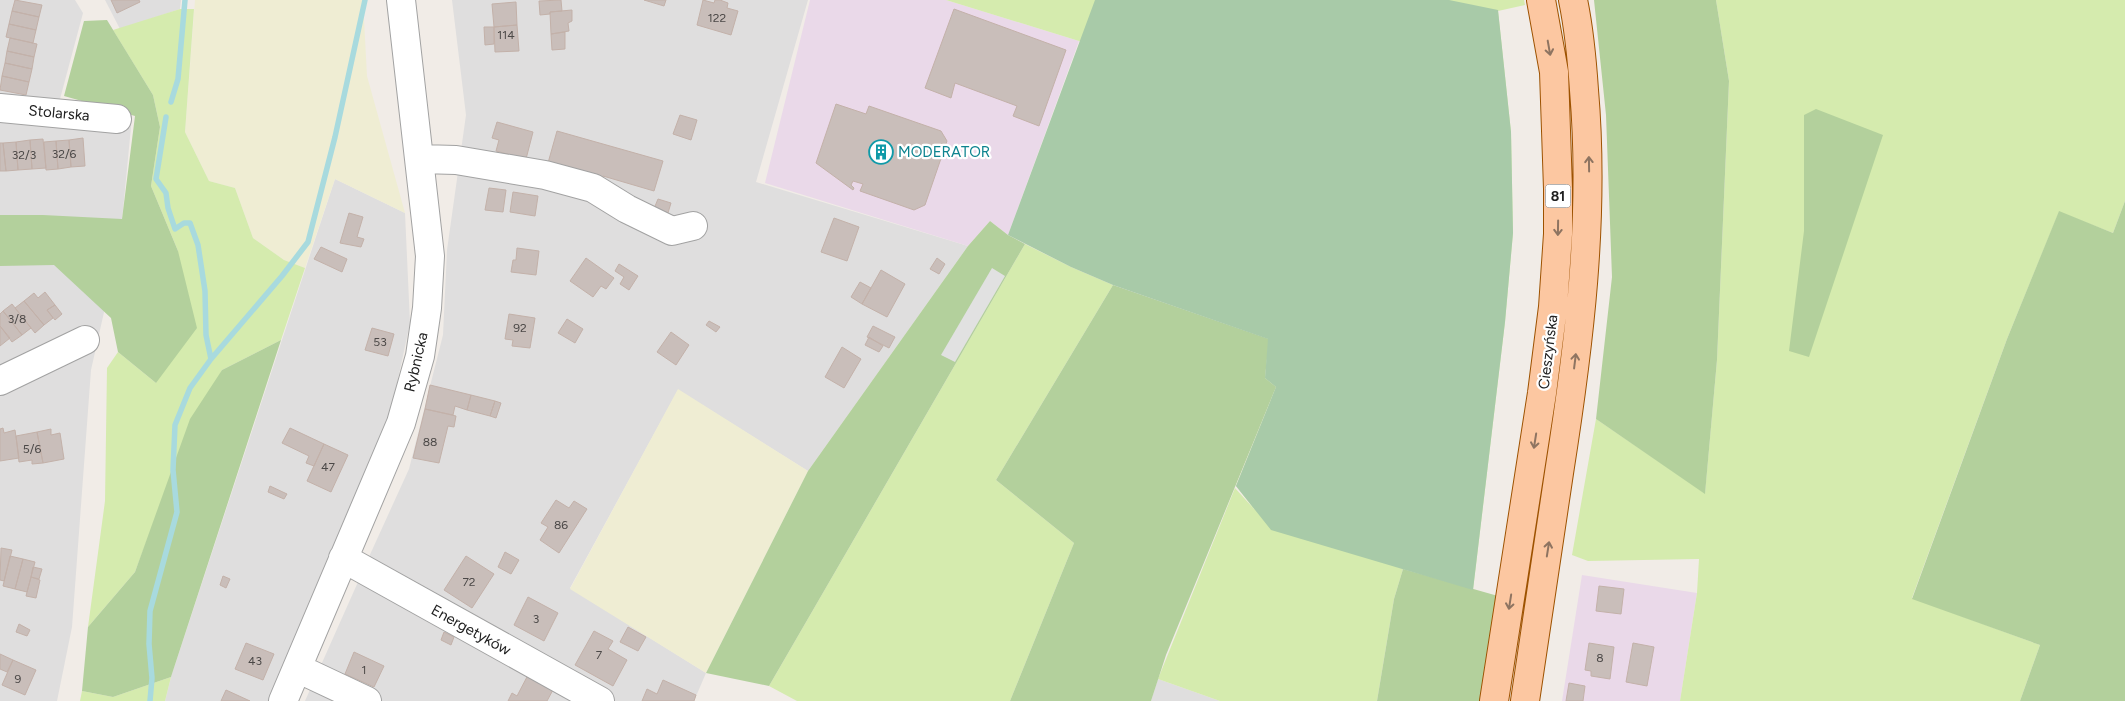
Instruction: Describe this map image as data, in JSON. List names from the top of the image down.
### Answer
{
  "streets": {
    "main road": ["81", "Cieszyńska"],
    "street": ["Stolarska", "Rybnicka", "Energetyków"]
  },
  "crossings": [
    ["Rybnicka", "Energetyków"]
  ],
  "places": {
    "building": ["MODERATOR"]
  },
  "house_numbers": [
    "122",
    "114",
    "32/6",
    "32/3",
    "3/8",
    "92",
    "53",
    "88",
    "5/6",
    "47",
    "86",
    "72",
    "3",
    "7",
    "8",
    "43",
    "1",
    "9"
  ]
}
